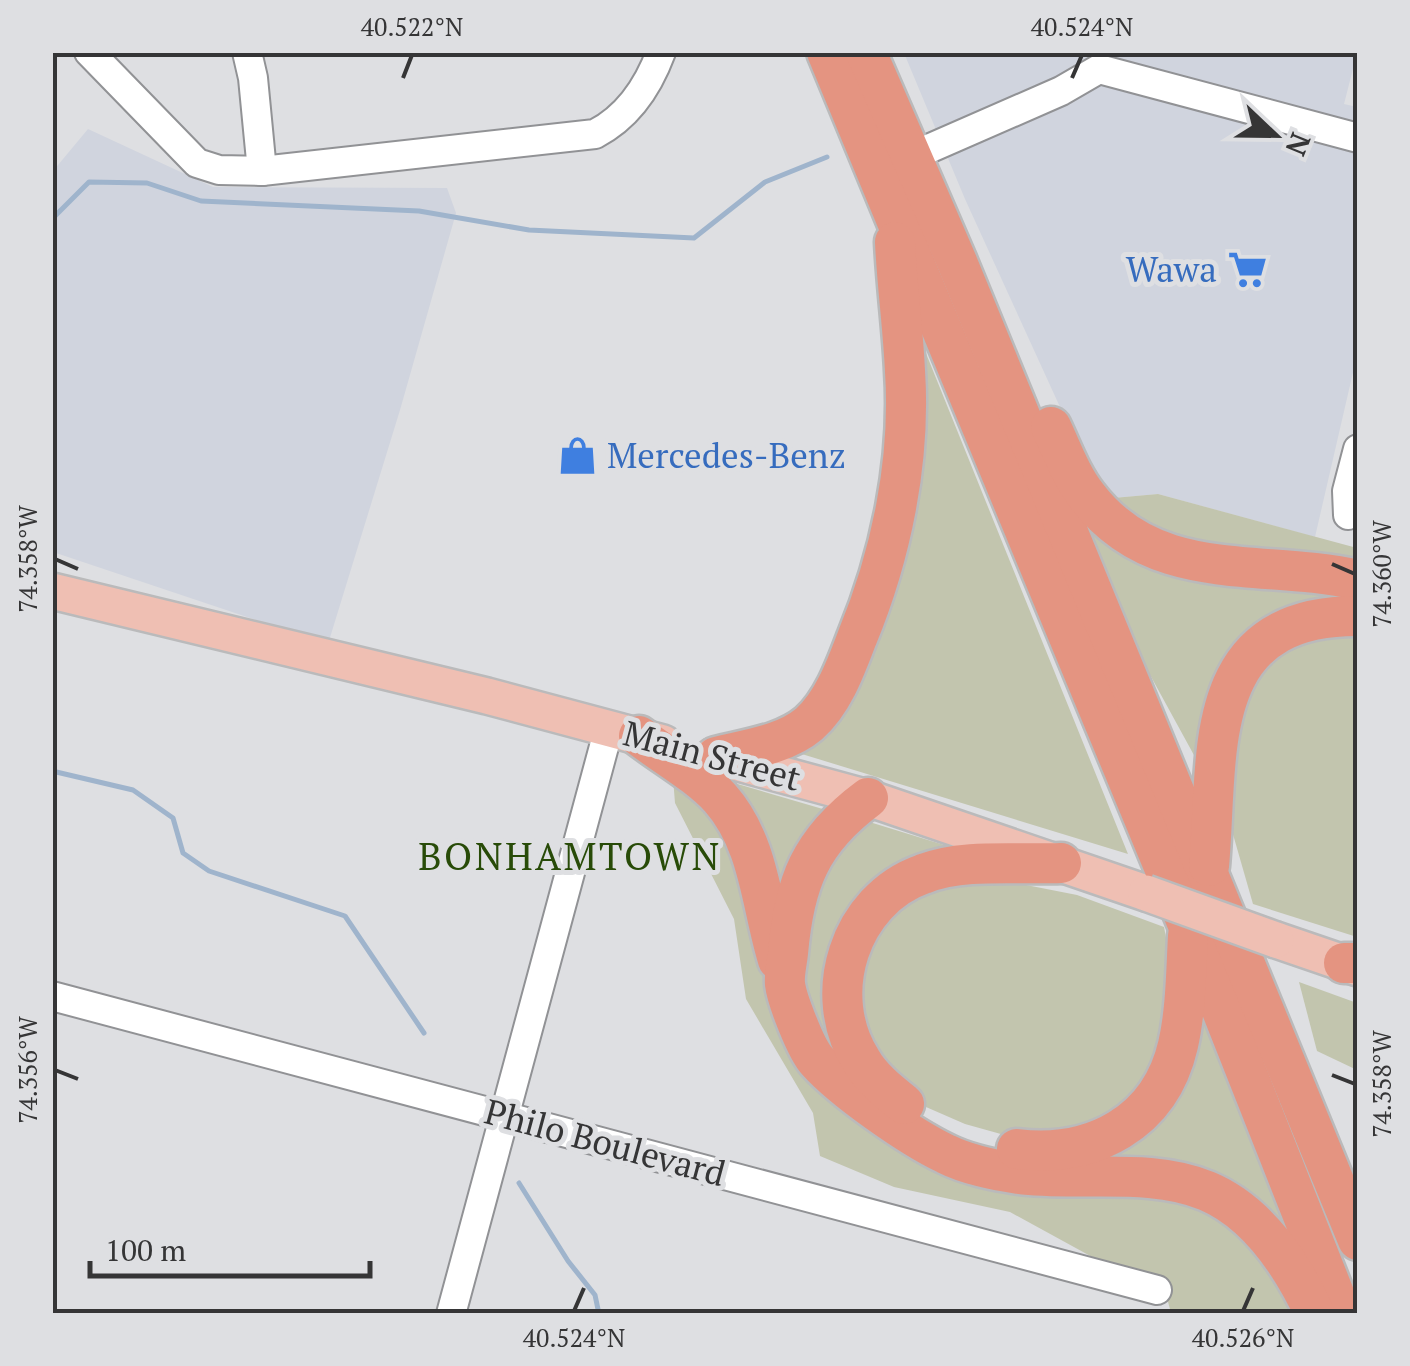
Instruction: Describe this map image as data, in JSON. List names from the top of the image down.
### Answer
{
  "streets": {
    "main road": ["Main Street"],
    "street": ["Philo Boulevard"]
  },
  "districts": ["BONHAMTOWN"],
  "places": {
    "supermarket": ["Wawa"],
    "shop": ["Mercedes-Benz"]
  },
  "scale_bar": "100 m",
  "north": "right",
  "coordinates": [
    "40.522°N",
    "40.524°N",
    "74.358°W",
    "74.360°W",
    "74.356°W",
    "40.526°N"
  ]
}
